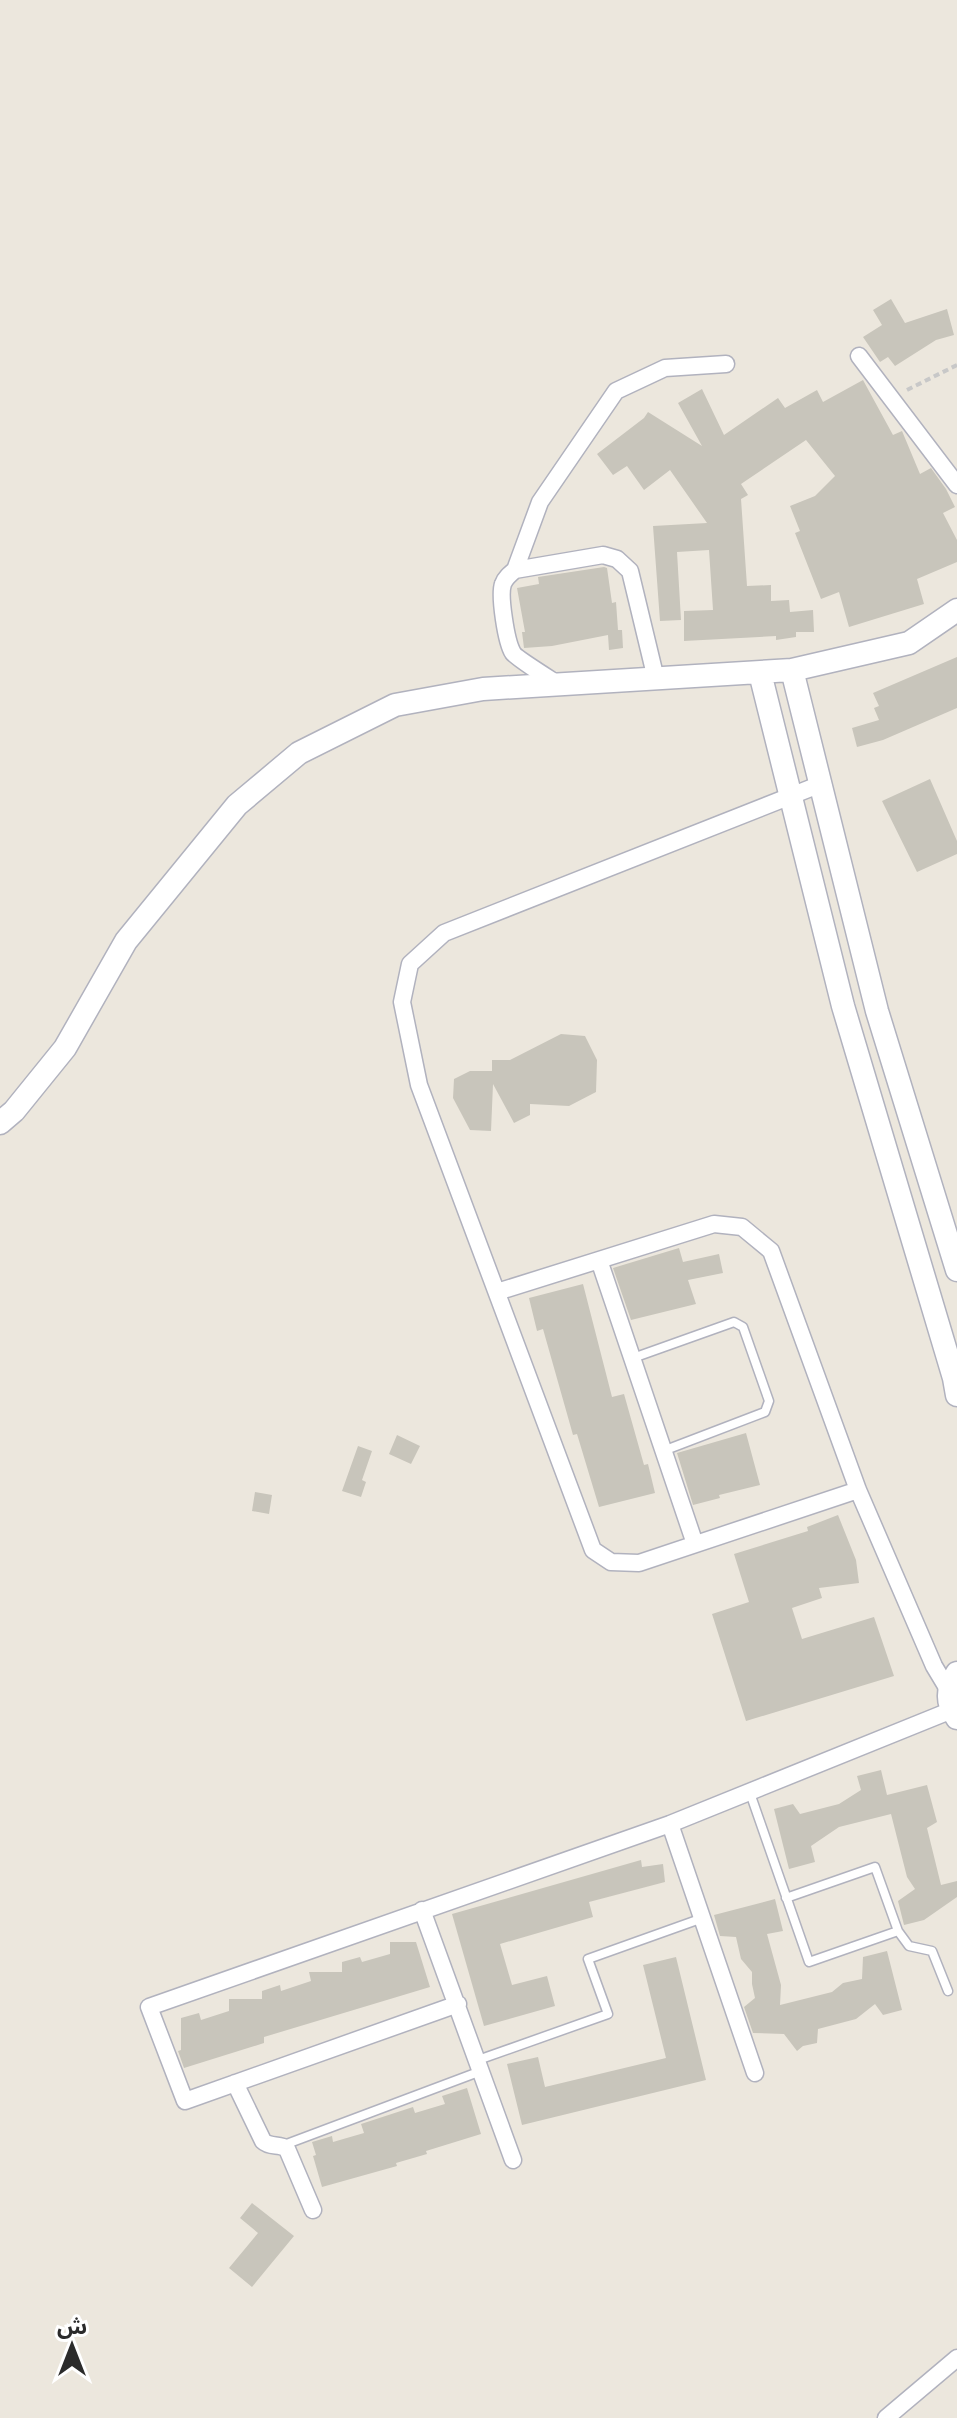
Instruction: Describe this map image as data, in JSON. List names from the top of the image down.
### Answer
{
  "north": "top"
}
